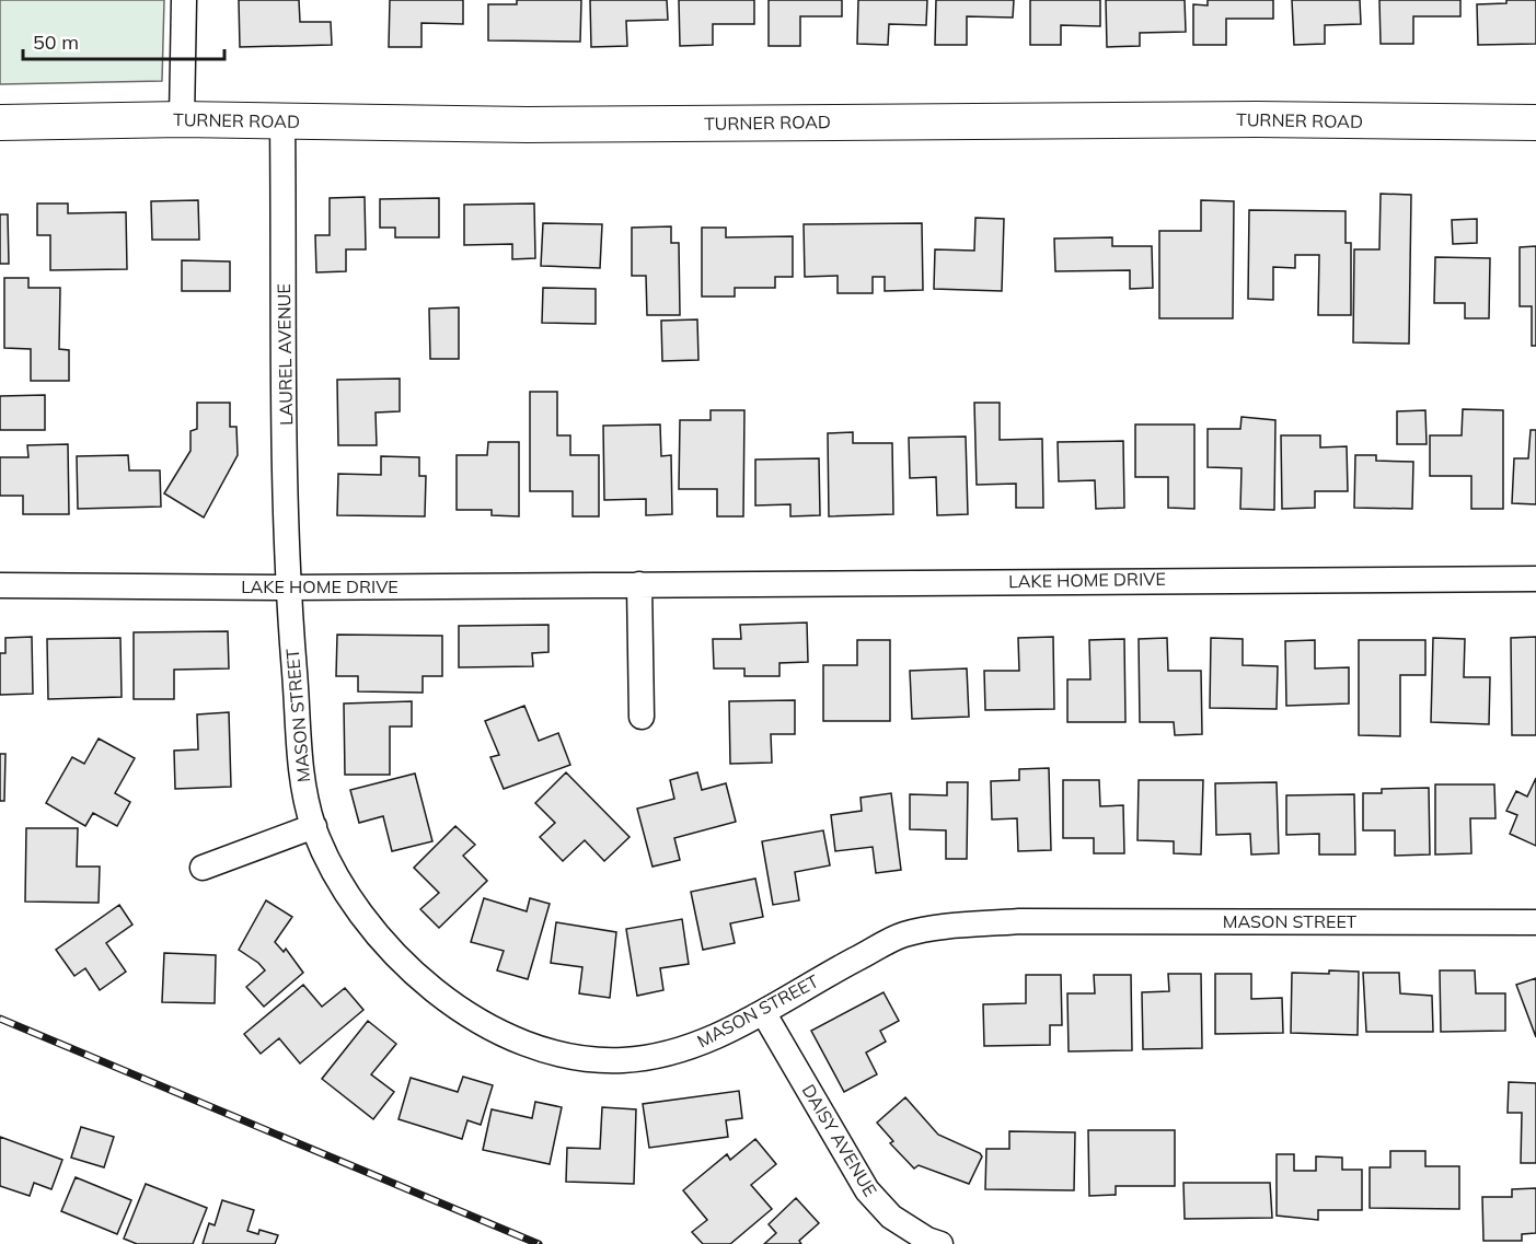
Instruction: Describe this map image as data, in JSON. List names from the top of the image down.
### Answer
{
  "streets": {
    "main road": ["TURNER ROAD"],
    "street": [
      "LAUREL AVENUE",
      "LAKE HOME DRIVE",
      "MASON STREET",
      "DAISY AVENUE"
    ]
  },
  "crossings": [
    ["TURNER ROAD", "LAUREL AVENUE"],
    ["LAUREL AVENUE", "LAKE HOME DRIVE"],
    ["LAUREL AVENUE", "MASON STREET"],
    ["LAKE HOME DRIVE", "MASON STREET"],
    ["MASON STREET", "DAISY AVENUE"]
  ],
  "scale_bar": "50 m"
}
